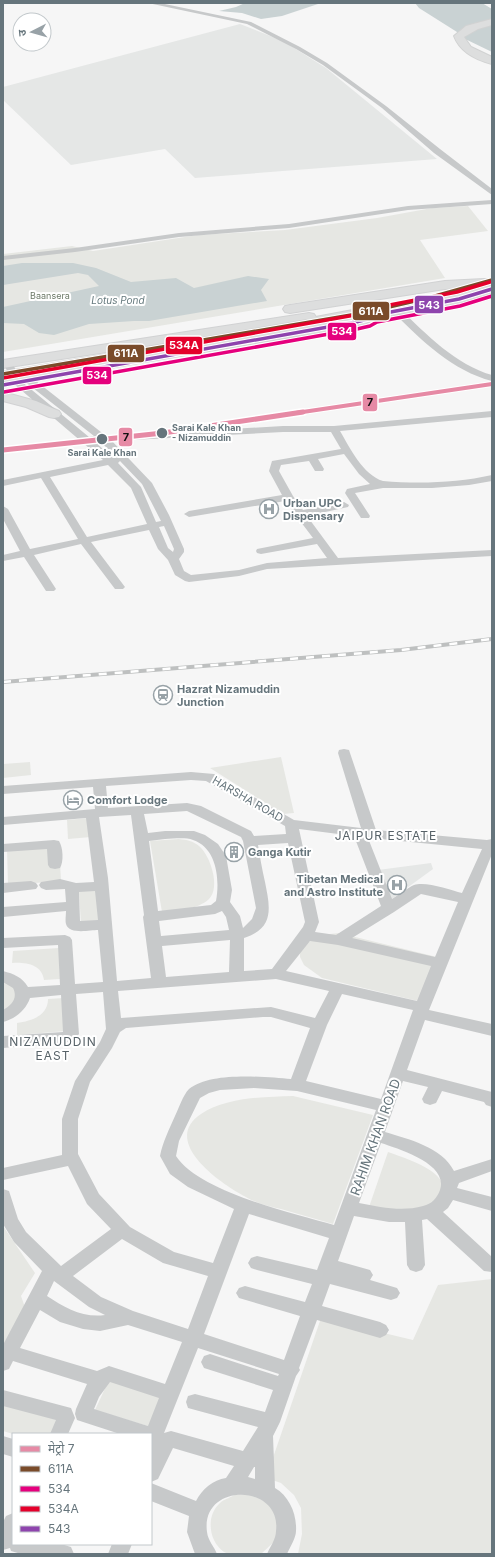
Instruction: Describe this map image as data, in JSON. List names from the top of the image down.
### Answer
{
  "streets": {
    "street": ["HARSHA ROAD", "RAHIM KHAN ROAD"]
  },
  "crossings": [
    ["HARSHA ROAD", "RAHIM KHAN ROAD"]
  ],
  "districts": ["JAIPUR ESTATE", "NIZAMUDDIN EAST"],
  "water": ["Lotus Pond"],
  "parks": ["Baansera"],
  "places": {
    "other": ["Sarai Kale Khan - Nizamuddin", "Sarai Kale Khan"],
    "hospital": ["Urban UPC Dispensary", "Tibetan Medical and Astro Institute"],
    "station": ["Hazrat Nizamuddin Junction"],
    "hotel": ["Comfort Lodge"],
    "building": ["Ganga Kutir"]
  },
  "lines": [
    "transit line 611A",
    "transit line 534A",
    "transit line 543",
    "transit line 534",
    "metro line 7"
  ],
  "legend": [
    "मेट्रो 7",
    "611A",
    "534",
    "534A",
    "543"
  ],
  "north": "left"
}
